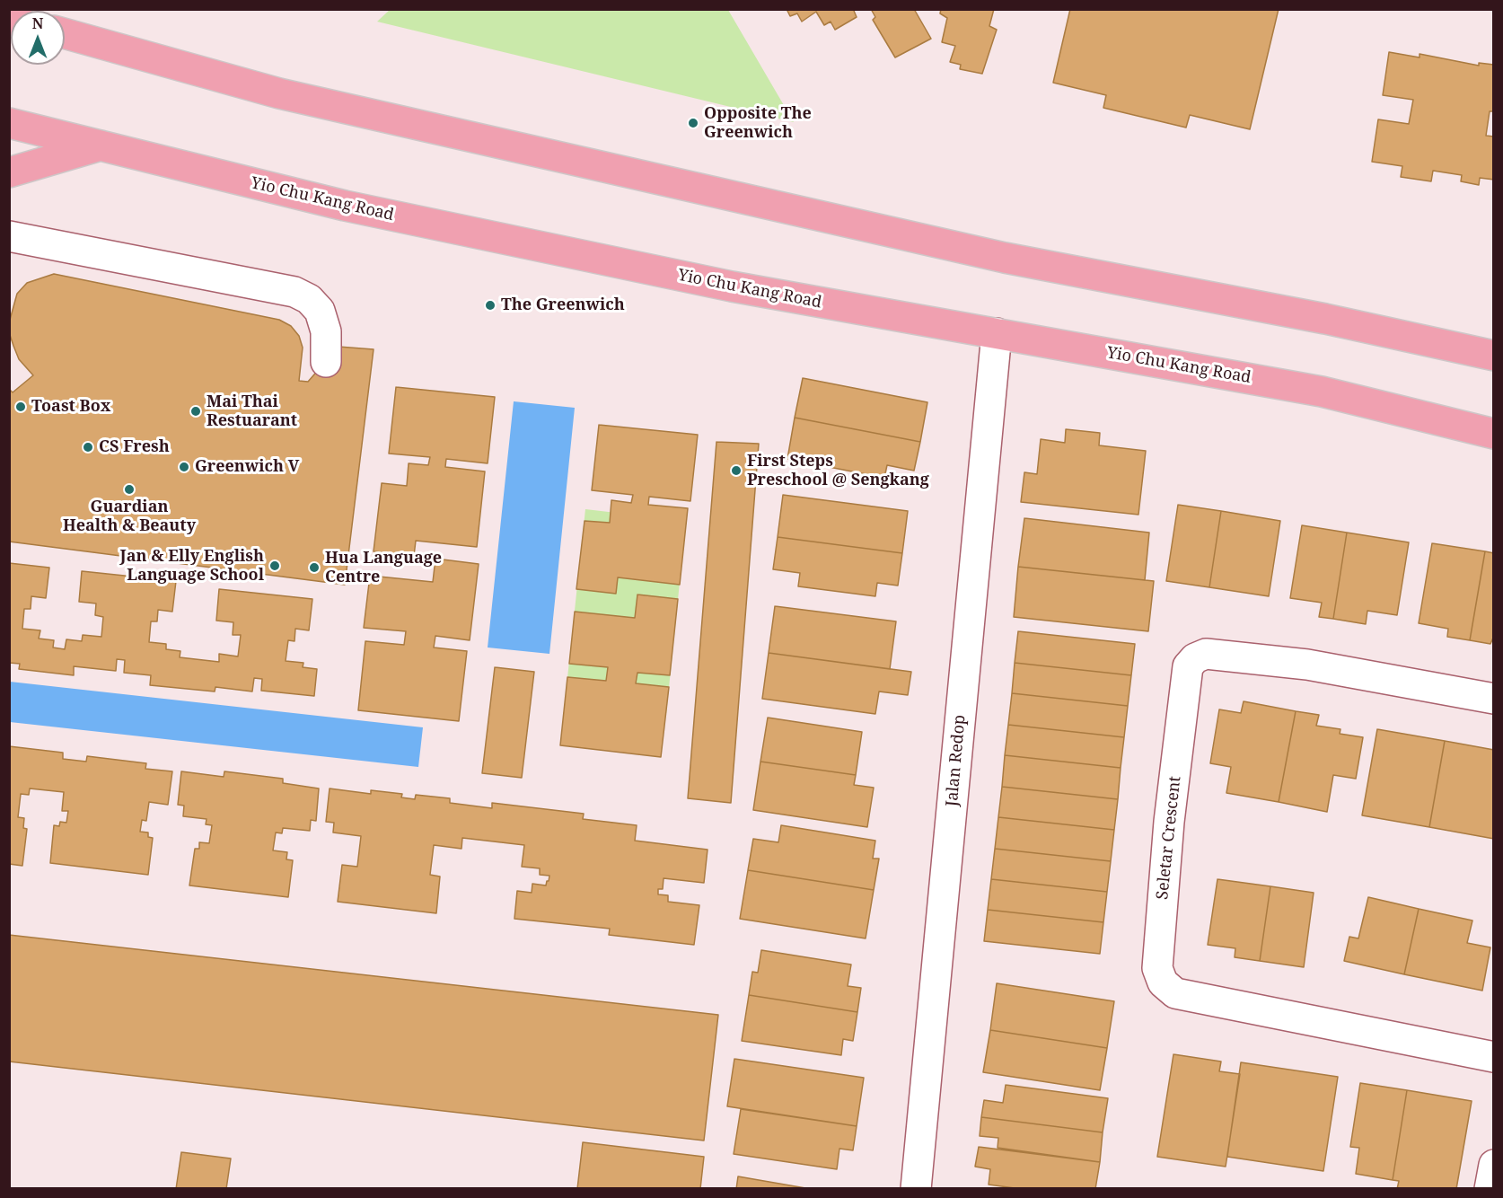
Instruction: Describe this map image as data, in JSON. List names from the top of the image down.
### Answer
{
  "streets": {
    "main road": ["Yio Chu Kang Road"],
    "street": ["Jalan Redop", "Seletar Crescent"]
  },
  "crossings": [
    ["Yio Chu Kang Road", "Jalan Redop"]
  ],
  "places": [
    "Opposite The Greenwich",
    "The Greenwich",
    "Toast Box",
    "Mai Thai Restuarant",
    "CS Fresh",
    "Greenwich V",
    "First Steps Preschool @ Sengkang",
    "Guardian Health & Beauty",
    "Jan & Elly English Language School",
    "Hua Language Centre"
  ],
  "north": "top"
}
